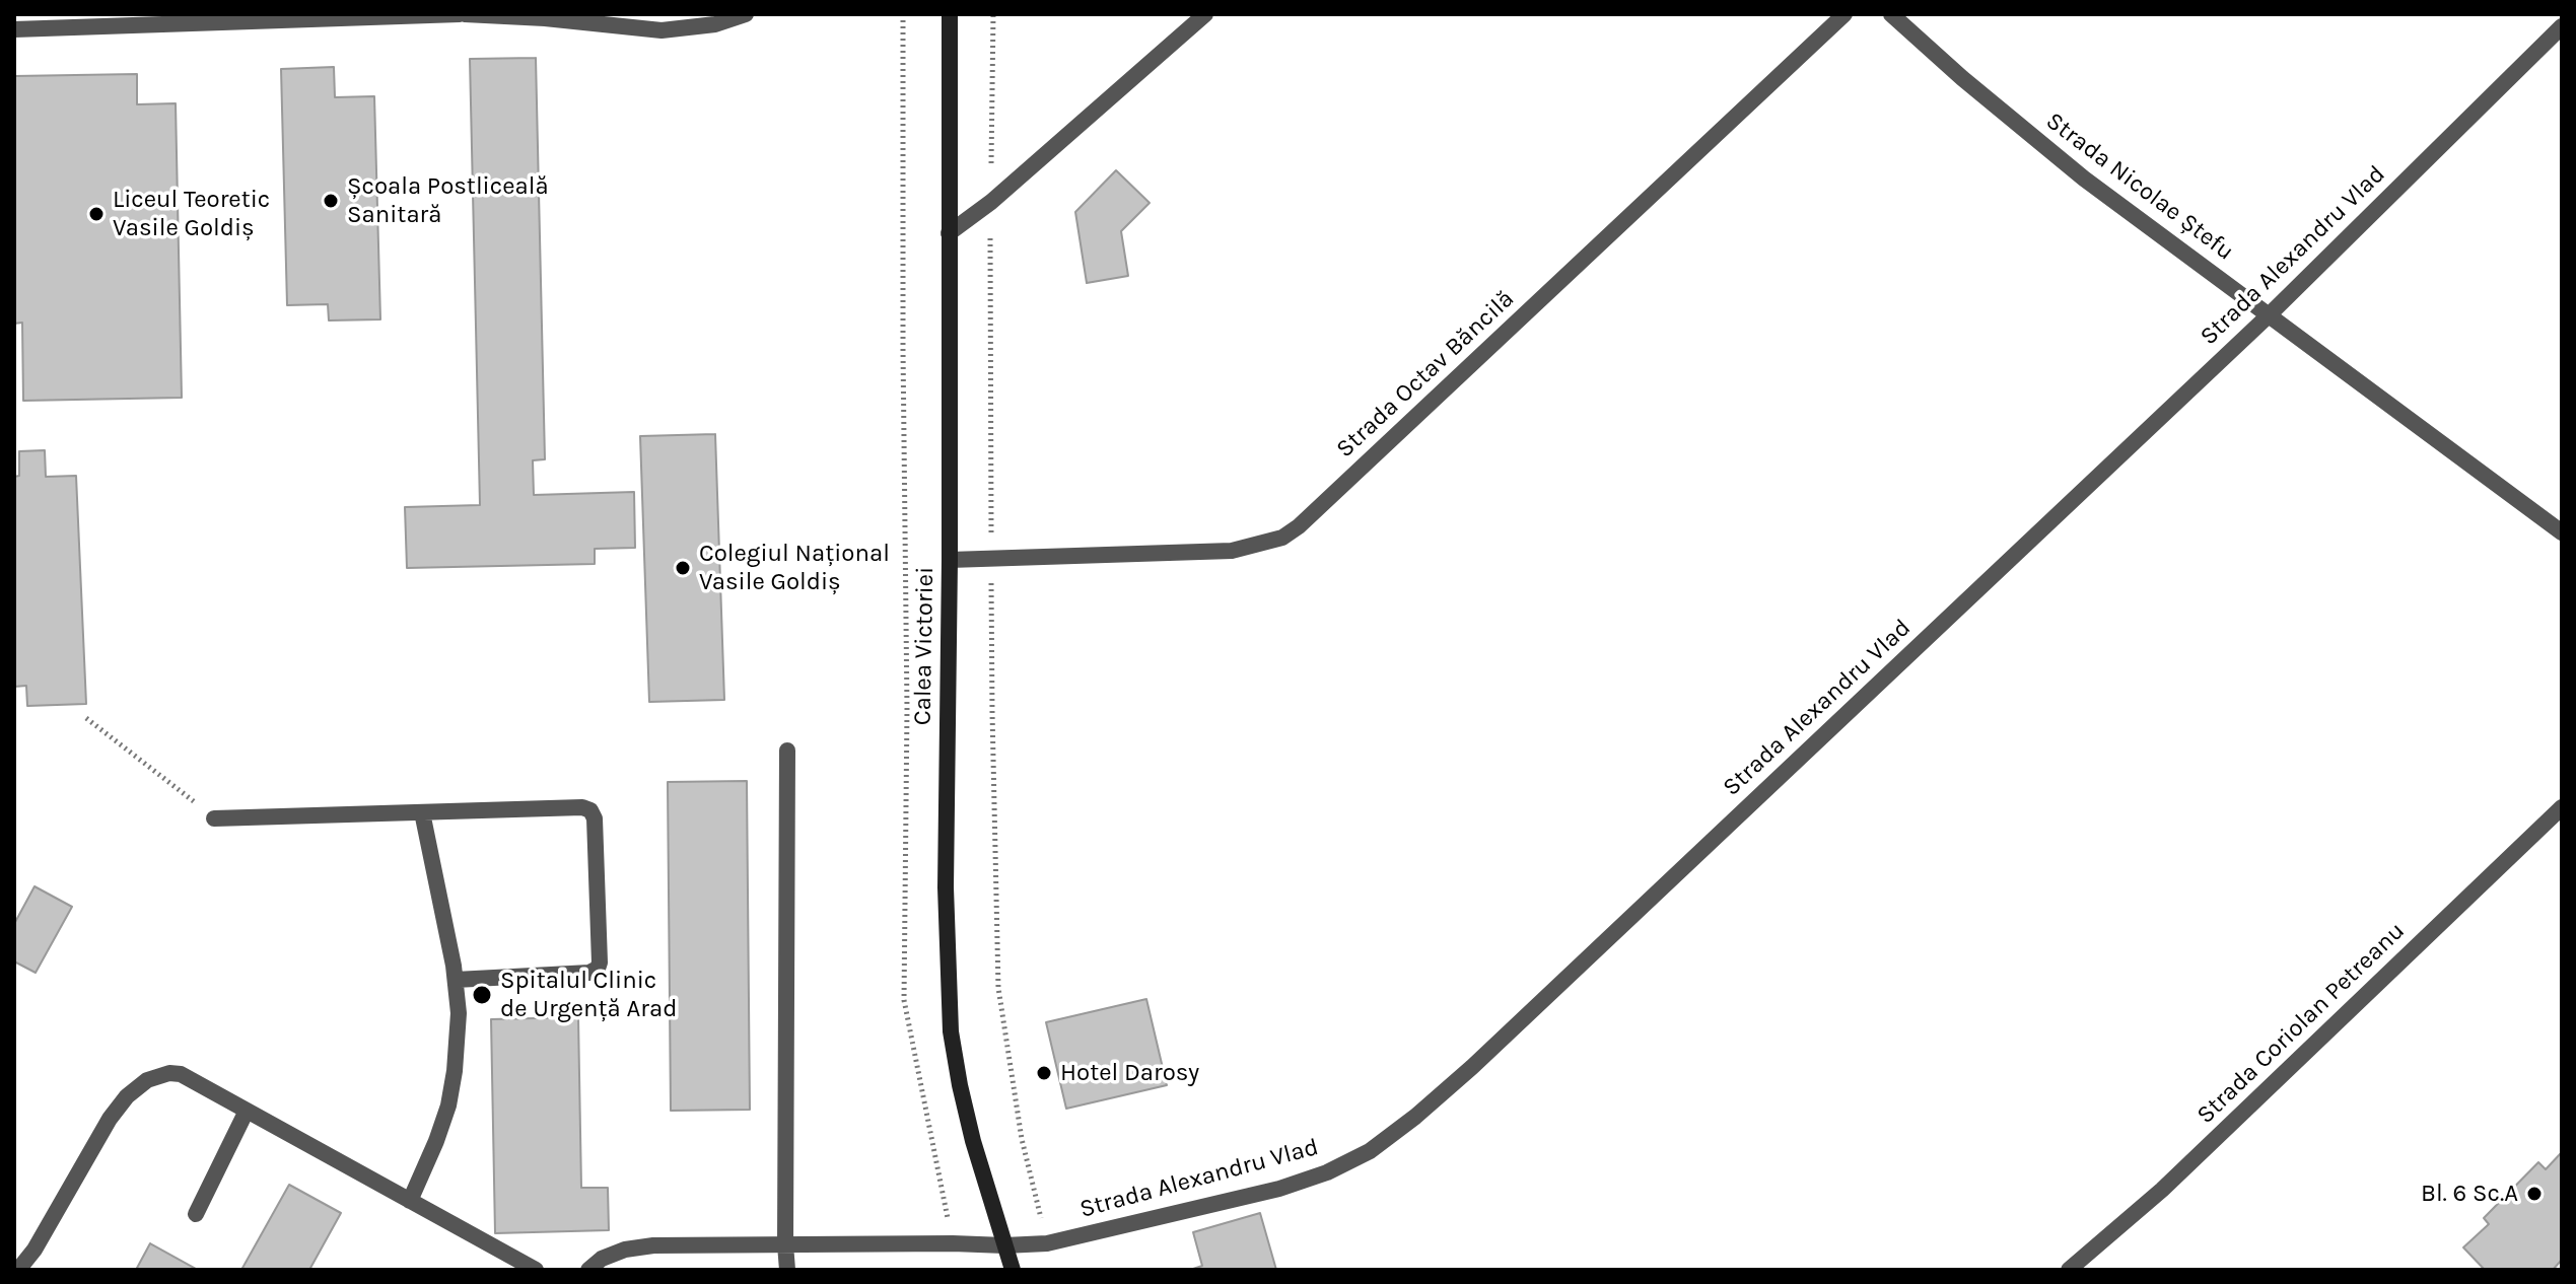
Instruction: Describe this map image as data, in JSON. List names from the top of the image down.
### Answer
{
  "streets": {
    "main road": ["Calea Victoriei"],
    "street": [
      "Strada Nicolae Ștefu",
      "Strada Alexandru Vlad",
      "Strada Octav Băncilă",
      "Strada Coriolan Petreanu"
    ]
  },
  "crossings": [
    ["Strada Nicolae Ștefu", "Strada Alexandru Vlad"],
    ["Strada Alexandru Vlad", "Calea Victoriei"],
    ["Strada Octav Băncilă", "Calea Victoriei"]
  ],
  "places": [
    "Școala Postliceală Sanitară",
    "Liceul Teoretic Vasile Goldiș",
    "Colegiul Național Vasile Goldiș",
    "Spitalul Clinic de Urgență Arad",
    "Hotel Darosy",
    "Bl. 6 Sc.A"
  ]
}
